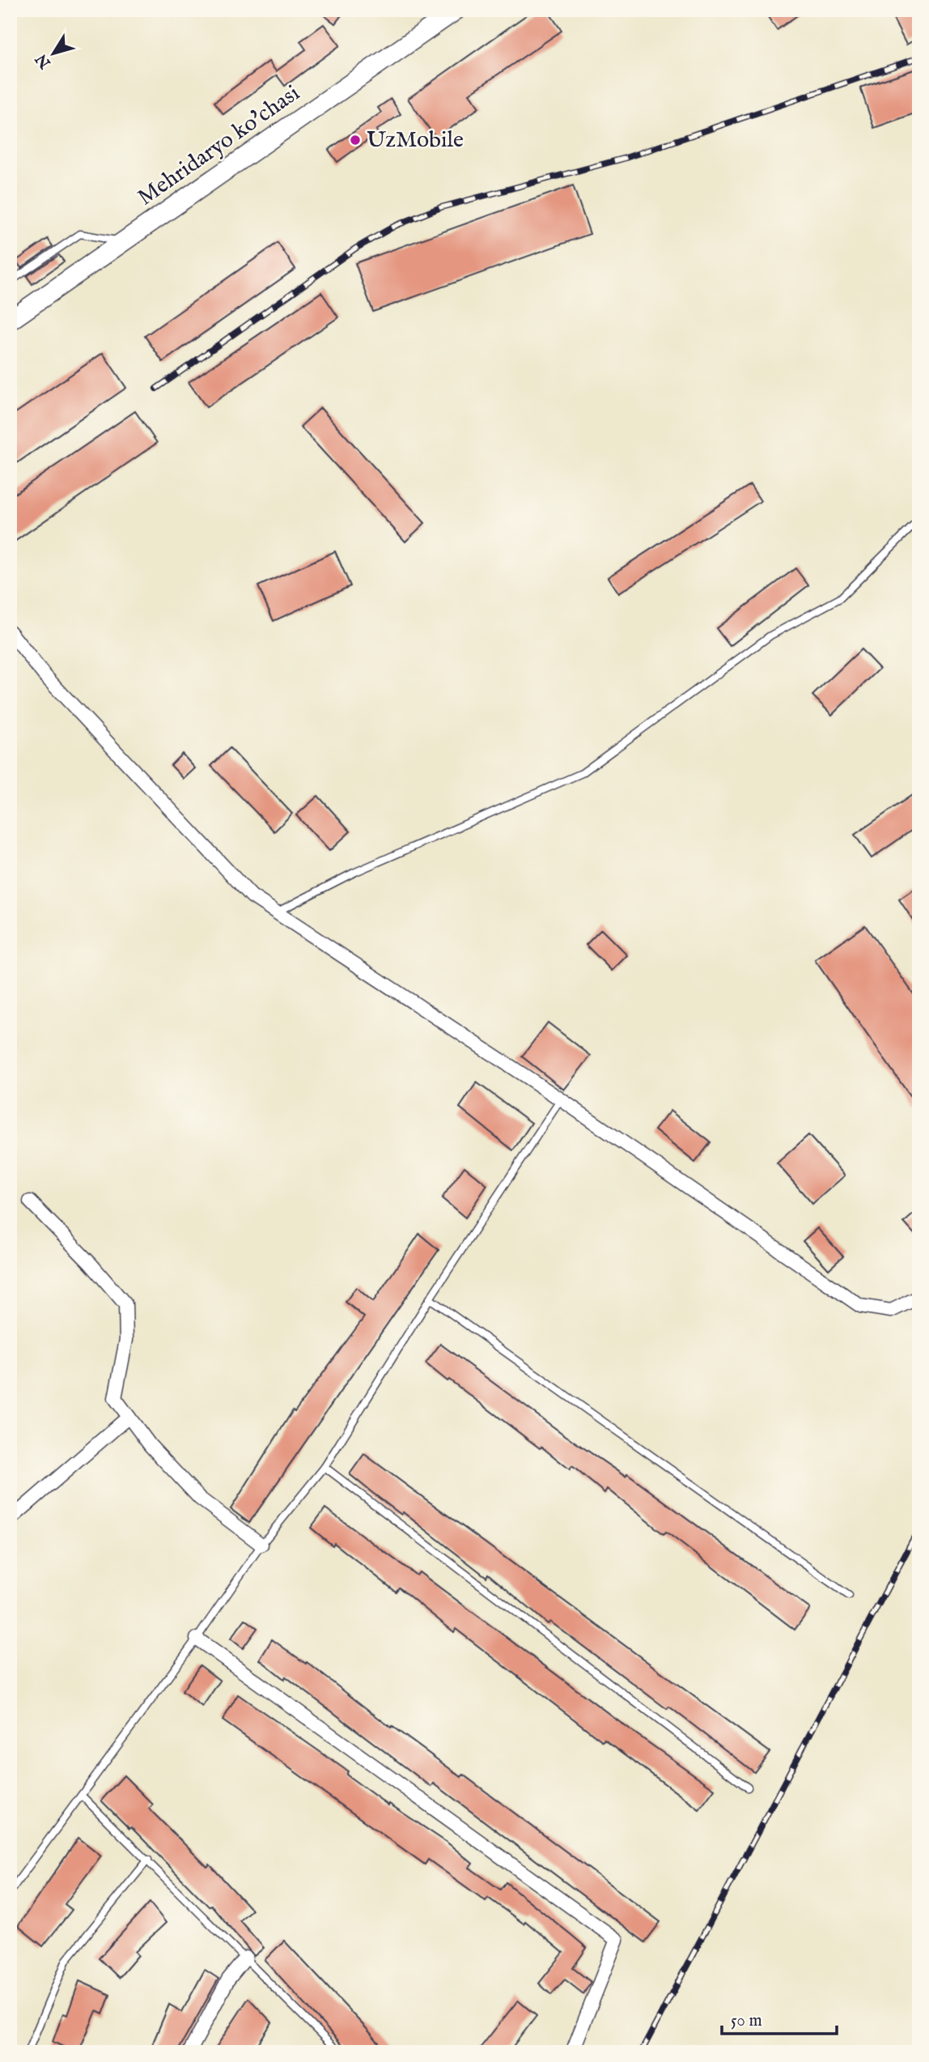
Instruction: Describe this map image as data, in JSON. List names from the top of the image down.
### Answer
{
  "streets": {
    "main road": ["Мehridaryo ko'chasi"]
  },
  "places": ["UzMobile"],
  "scale_bar": "50 m",
  "north": "bottom left"
}
